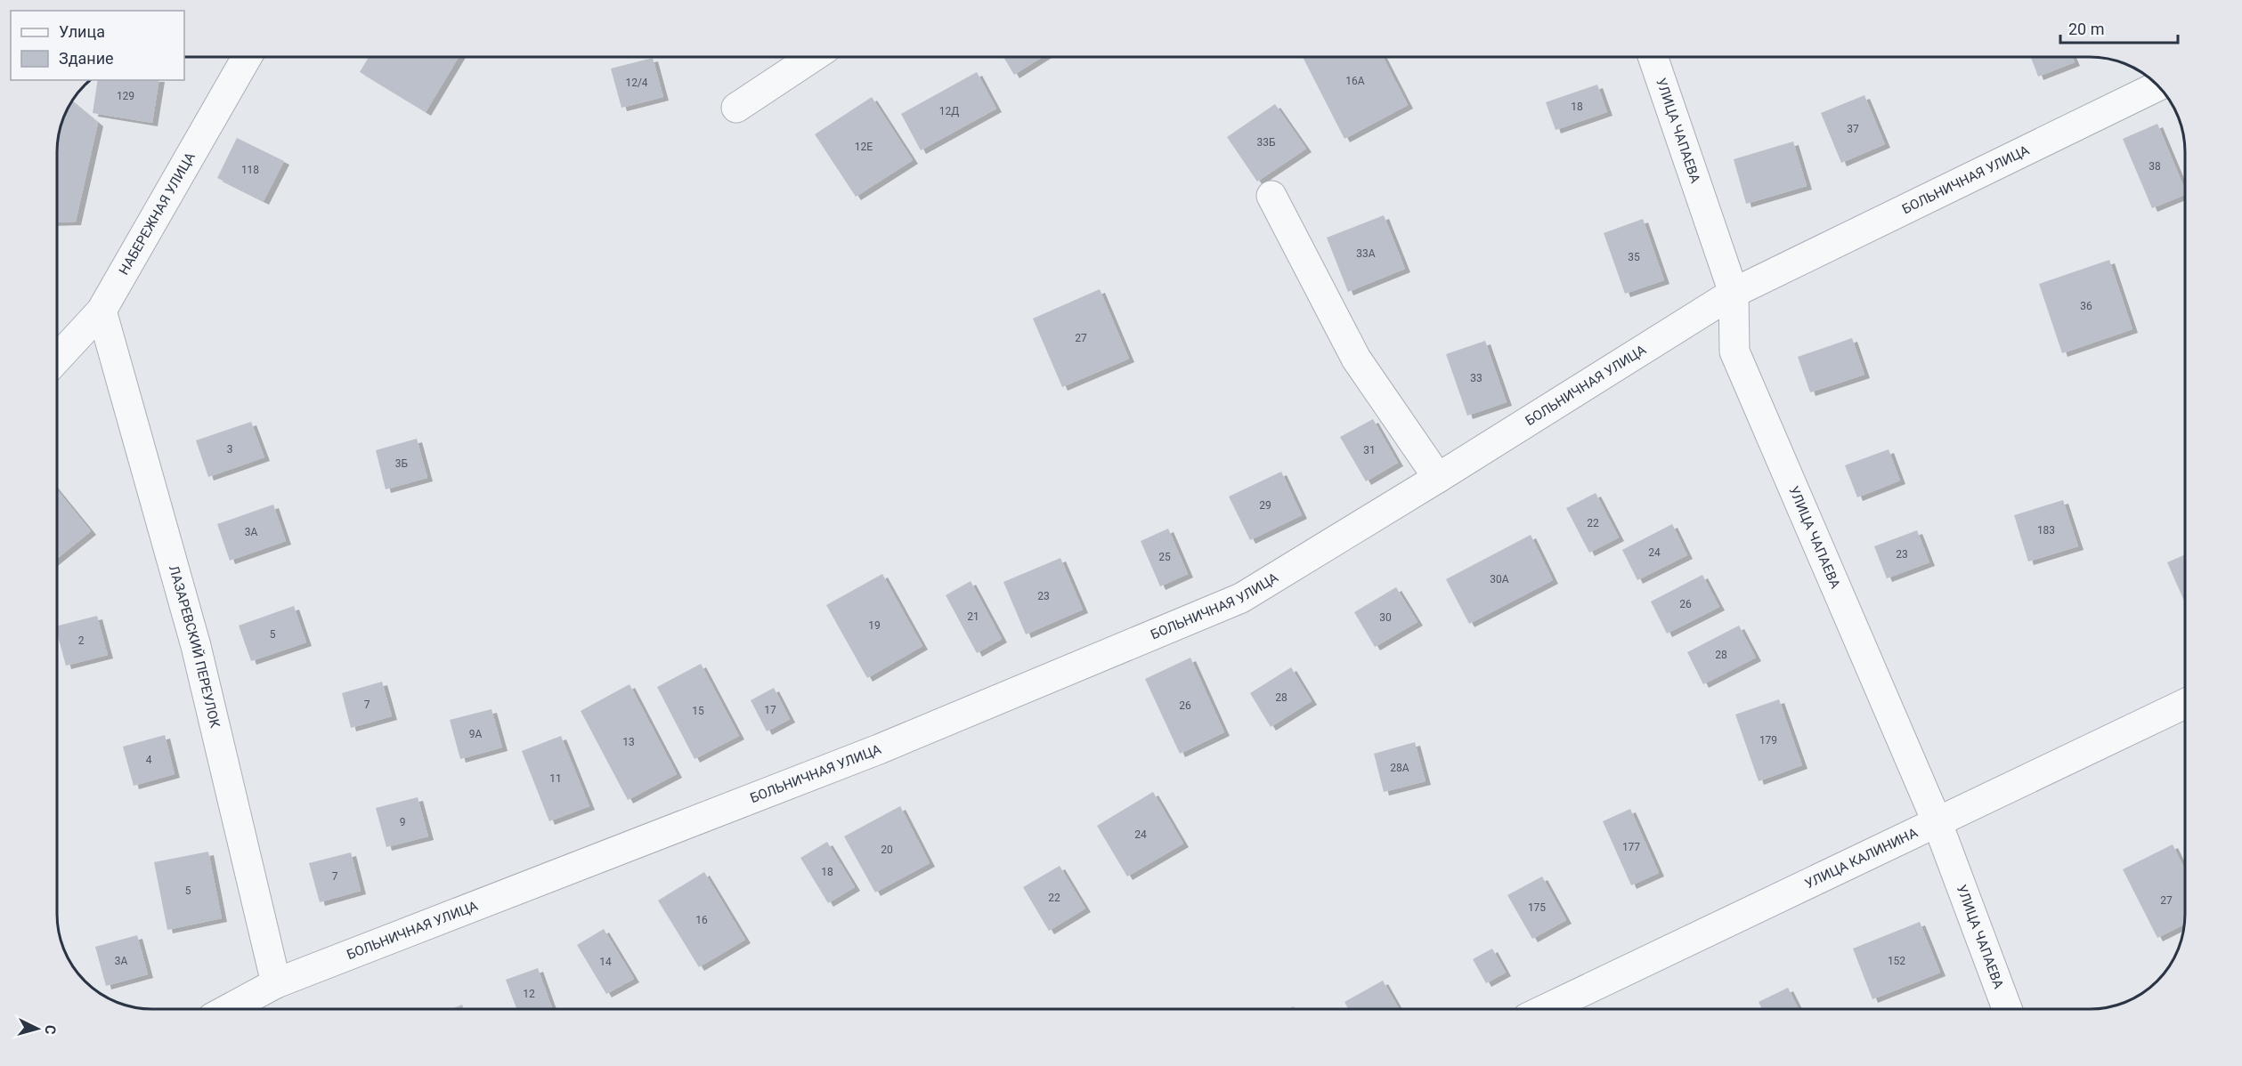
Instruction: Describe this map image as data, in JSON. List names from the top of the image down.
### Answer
{
  "streets": {
    "street": [
      "УЛИЦА ЧАПАЕВА",
      "БОЛЬНИЧНАЯ УЛИЦА",
      "НАБЕРЕЖНАЯ УЛИЦА",
      "ЛАЗАРЕВСКИЙ ПЕРЕУЛОК",
      "УЛИЦА КАЛИНИНА"
    ]
  },
  "crossings": [
    ["УЛИЦА ЧАПАЕВА", "БОЛЬНИЧНАЯ УЛИЦА"],
    ["УЛИЦА ЧАПАЕВА", "УЛИЦА КАЛИНИНА"],
    ["БОЛЬНИЧНАЯ УЛИЦА", "ЛАЗАРЕВСКИЙ ПЕРЕУЛОК"],
    ["НАБЕРЕЖНАЯ УЛИЦА", "ЛАЗАРЕВСКИЙ ПЕРЕУЛОК"]
  ],
  "house_numbers": [
    "16А",
    "12/4",
    "129",
    "18",
    "12Д",
    "37",
    "33Б",
    "12Е",
    "38",
    "118",
    "33А",
    "35",
    "36",
    "27",
    "33",
    "3",
    "31",
    "3Б",
    "29",
    "22",
    "183",
    "3А",
    "24",
    "23",
    "25",
    "30А",
    "23",
    "26",
    "21",
    "30",
    "19",
    "5",
    "2",
    "28",
    "28",
    "7",
    "26",
    "17",
    "15",
    "9А",
    "179",
    "13",
    "4",
    "28А",
    "11",
    "9",
    "24",
    "177",
    "20",
    "18",
    "7",
    "5",
    "22",
    "27",
    "175",
    "16",
    "3А",
    "152",
    "14",
    "12"
  ],
  "legend": ["Улица", "Здание"],
  "scale_bar": "20 m",
  "north": "right"
}
